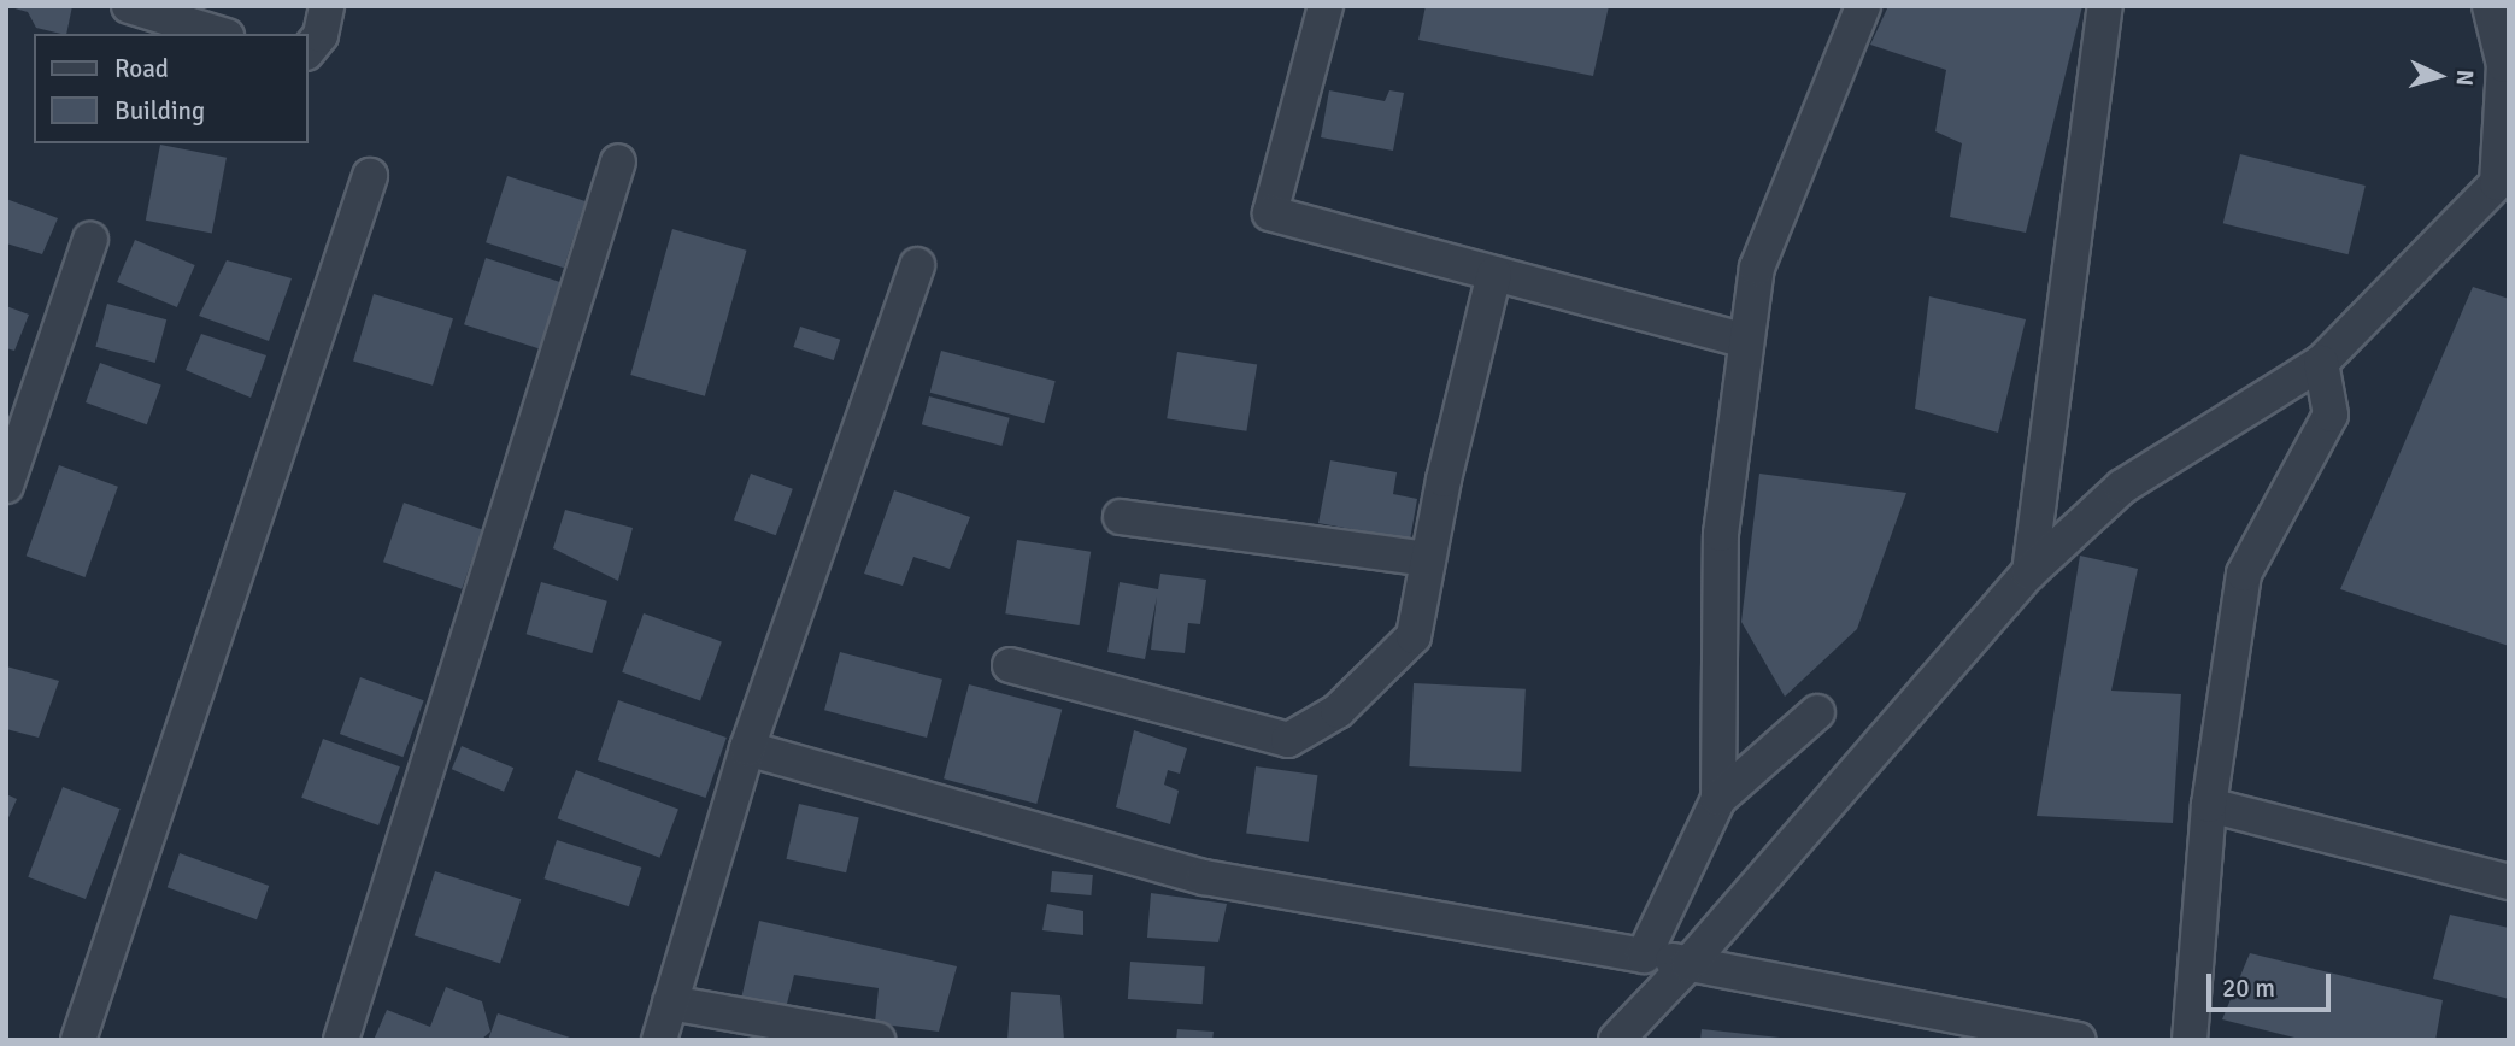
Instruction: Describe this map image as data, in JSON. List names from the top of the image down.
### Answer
{
  "legend": ["Road", "Building"],
  "scale_bar": "20 m",
  "north": "right"
}
